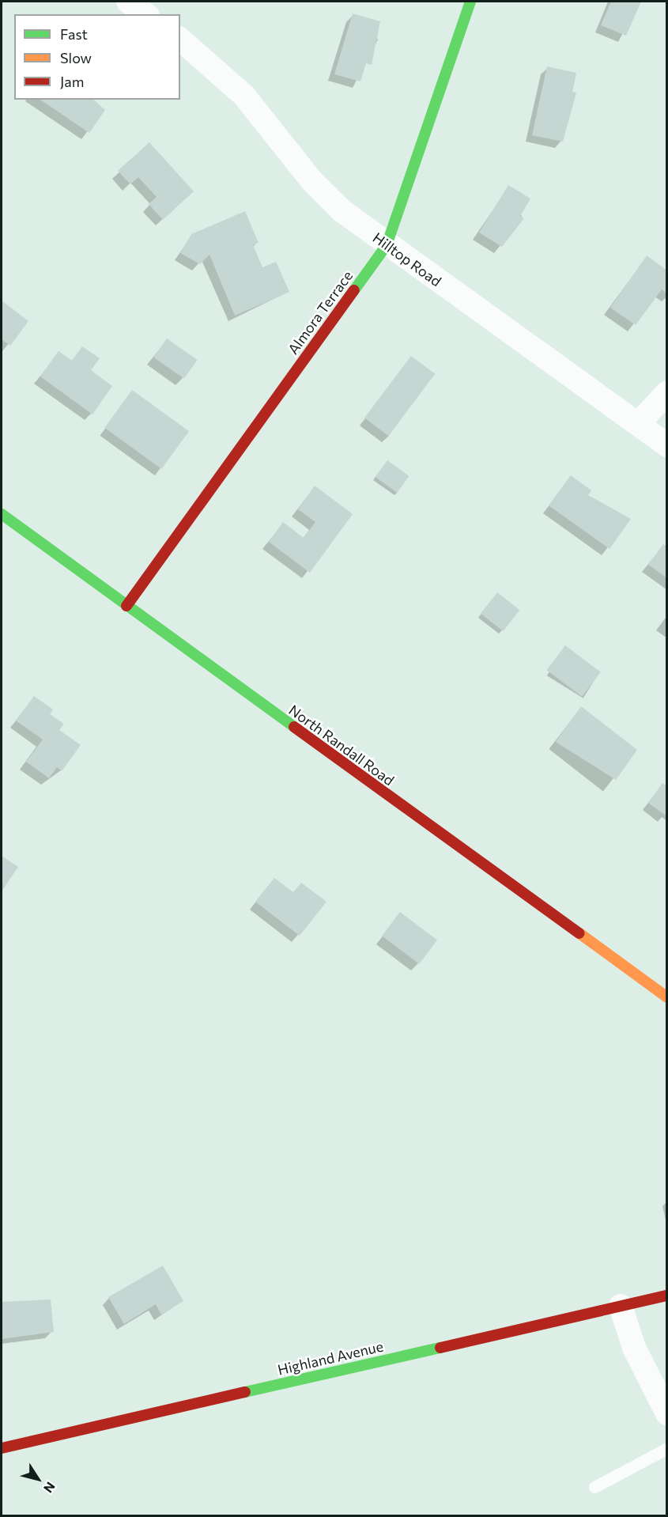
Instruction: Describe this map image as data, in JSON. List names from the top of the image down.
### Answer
{
  "streets": {
    "main road": ["Almora Terrace", "North Randall Road", "Highland Avenue"],
    "street": ["Hilltop Road"]
  },
  "crossings": [
    ["Hilltop Road", "Almora Terrace"],
    ["Almora Terrace", "North Randall Road"]
  ],
  "legend": ["Fast", "Slow", "Jam"],
  "north": "bottom right"
}
